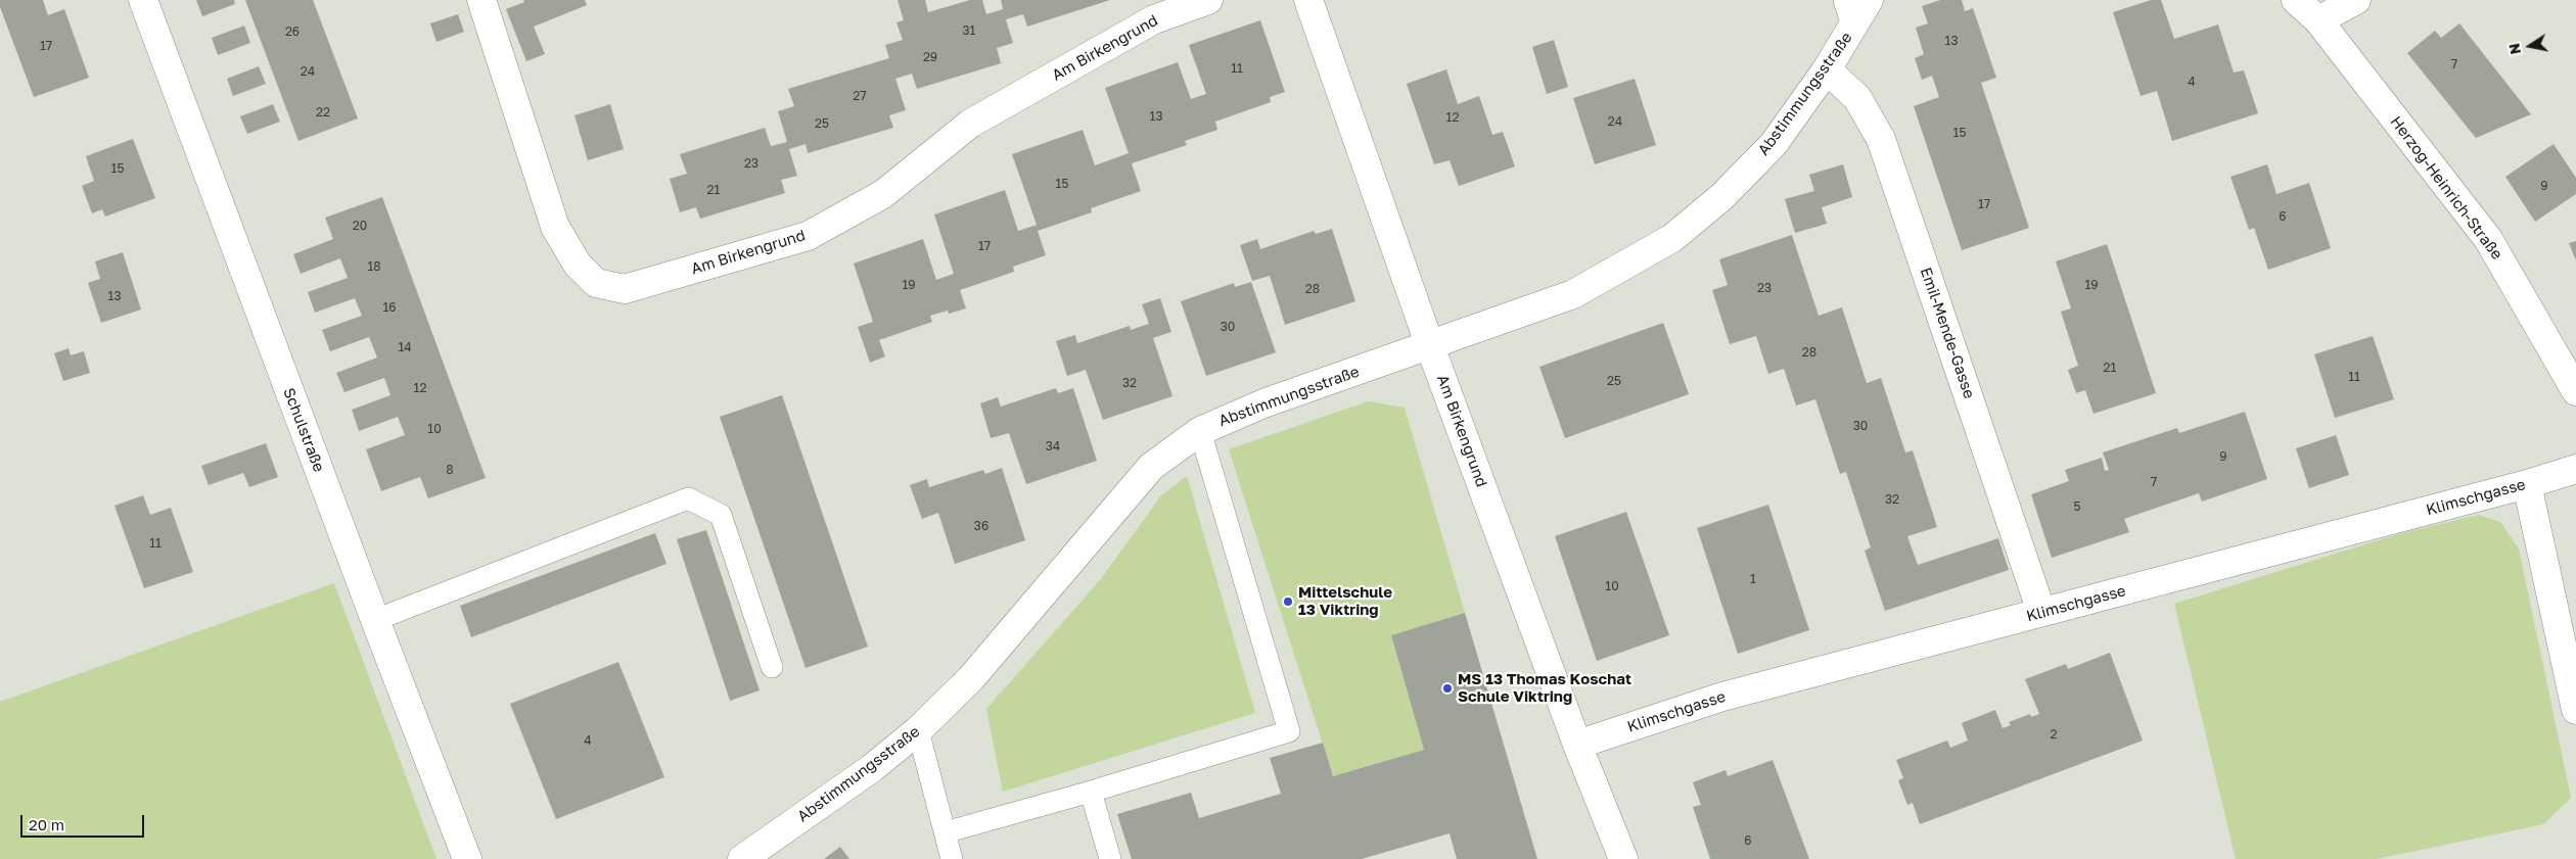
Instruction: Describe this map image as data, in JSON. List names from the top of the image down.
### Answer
{
  "streets": {
    "street": [
      "Am Birkengrund",
      "Abstimmungsstraße",
      "Herzog-Heinrich-Straße",
      "Emil-Mende-Gasse",
      "Schulstraße",
      "Klimschgasse"
    ]
  },
  "crossings": [
    ["Am Birkengrund", "Abstimmungsstraße"],
    ["Am Birkengrund", "Klimschgasse"],
    ["Abstimmungsstraße", "Emil-Mende-Gasse"],
    ["Emil-Mende-Gasse", "Klimschgasse"]
  ],
  "places": ["Mittelschule 13 Viktring", "MS 13 Thomas Koschat Schule Viktring"],
  "house_numbers": [
    "31",
    "26",
    "13",
    "17",
    "29",
    "7",
    "11",
    "24",
    "4",
    "27",
    "22",
    "13",
    "12",
    "24",
    "25",
    "15",
    "23",
    "15",
    "15",
    "9",
    "21",
    "17",
    "6",
    "20",
    "17",
    "18",
    "19",
    "19",
    "23",
    "28",
    "13",
    "16",
    "30",
    "14",
    "28",
    "21",
    "11",
    "25",
    "32",
    "12",
    "30",
    "10",
    "34",
    "9",
    "8",
    "7",
    "32",
    "5",
    "36",
    "11",
    "1",
    "10",
    "2",
    "4",
    "6"
  ],
  "scale_bar": "20 m",
  "north": "left"
}
